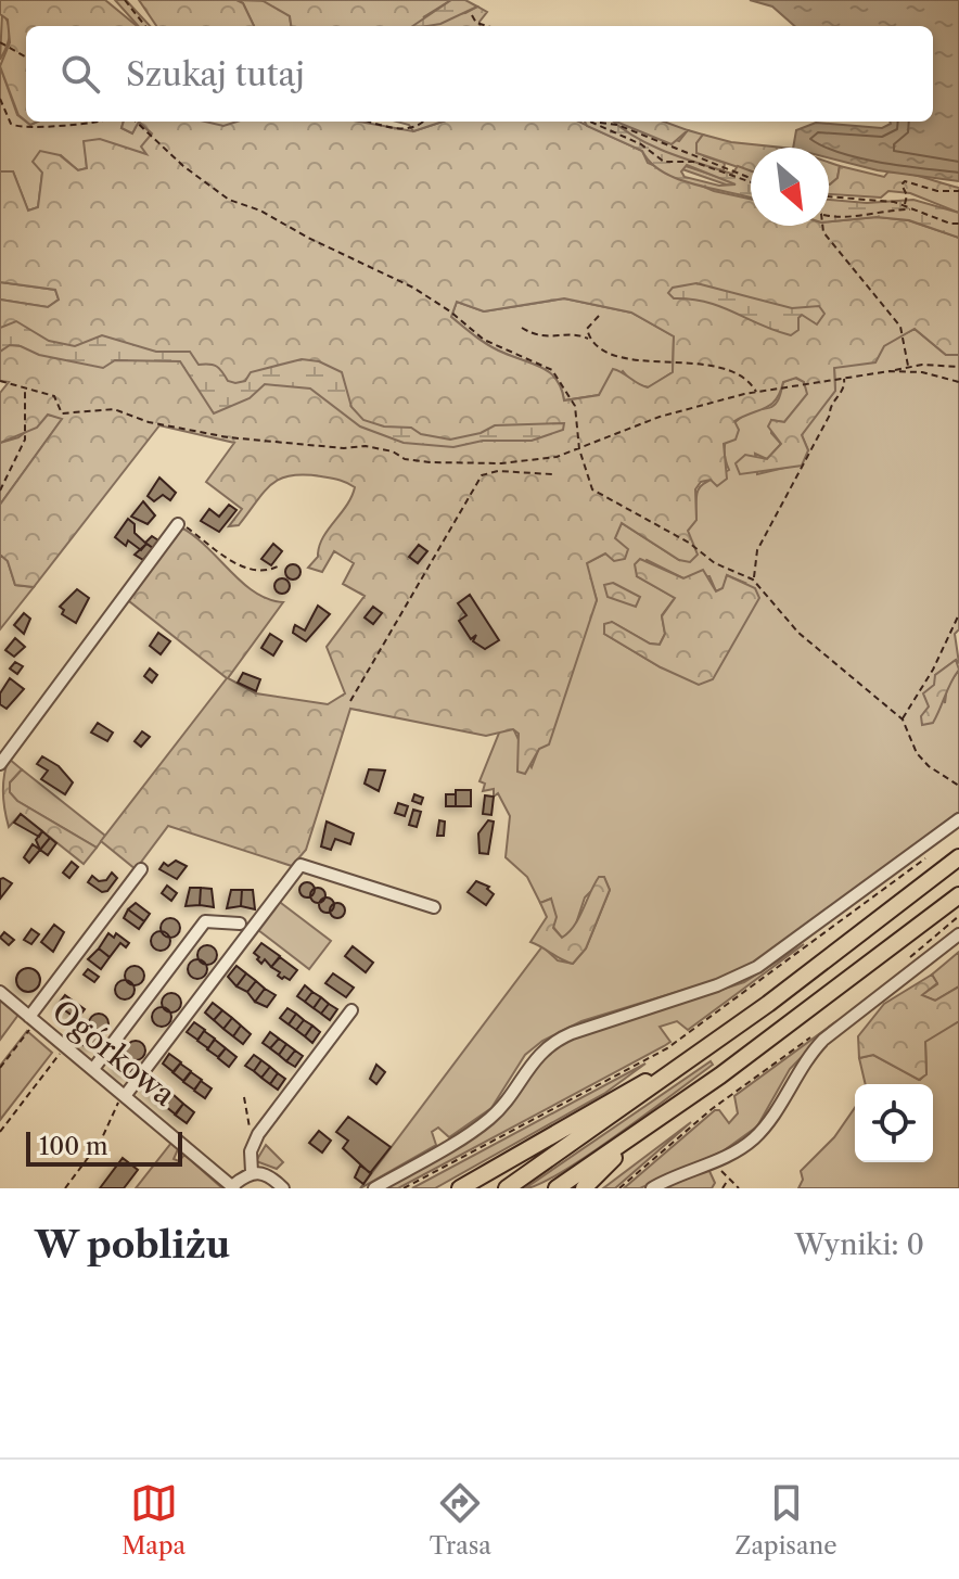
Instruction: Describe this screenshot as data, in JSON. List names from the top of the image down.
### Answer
{
  "streets": {
    "street": ["Ogórkowa"]
  },
  "scale_bar": "100 m",
  "north": "bottom right",
  "page": {
    "search": "Szukaj tutaj",
    "scale": "100 m",
    "heading": ["W pobliżu", "Wyniki: 0"],
    "nav": ["Mapa", "Trasa", "Zapisane"]
  }
}
